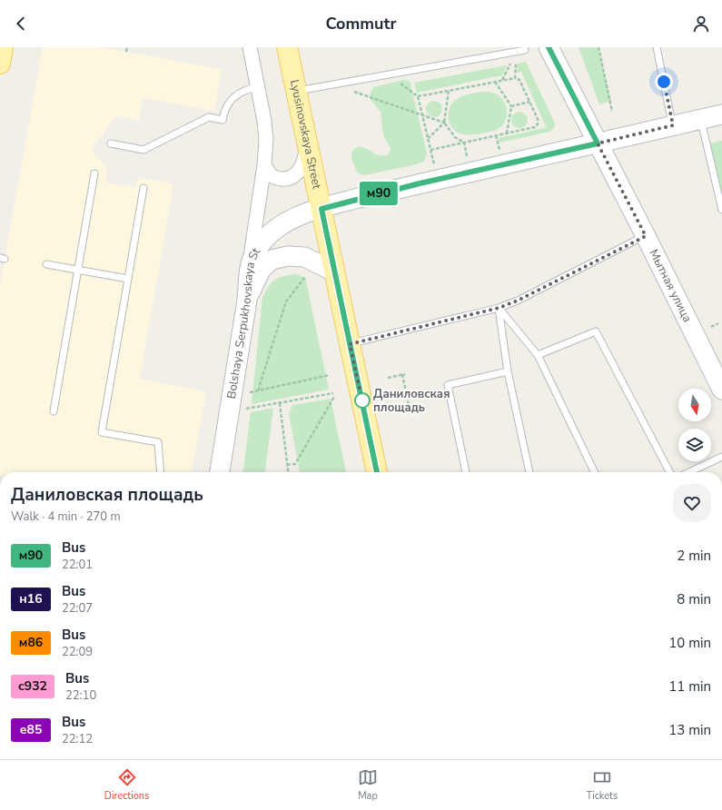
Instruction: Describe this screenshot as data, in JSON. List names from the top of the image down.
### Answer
{
  "streets": {
    "main road": ["Lyusinovskaya Street"],
    "street": ["Мытная улица", "Bolshaya Serpukhovskaya St"]
  },
  "crossings": [
    ["Lyusinovskaya Street", "Bolshaya Serpukhovskaya St"],
    ["Мытная улица", "Bolshaya Serpukhovskaya St"]
  ],
  "places": ["Даниловская площадь"],
  "lines": ["bus line м90"],
  "north": "bottom",
  "page": {
    "header": "Commutr",
    "on_map": "м90",
    "heading": ["Даниловская площадь", "Walk · 4 min · 270 m"],
    "list": [
      {
        "mark": "м90",
        "name": "Bus",
        "note": "22:01",
        "value": "2 min"
      },
      {
        "mark": "н16",
        "name": "Bus",
        "note": "22:07",
        "value": "8 min"
      },
      {
        "mark": "м86",
        "name": "Bus",
        "note": "22:09",
        "value": "10 min"
      },
      {
        "mark": "с932",
        "name": "Bus",
        "note": "22:10",
        "value": "11 min"
      },
      {
        "mark": "е85",
        "name": "Bus",
        "note": "22:12",
        "value": "13 min"
      }
    ],
    "tabs": ["Directions", "Map", "Tickets"]
  }
}
